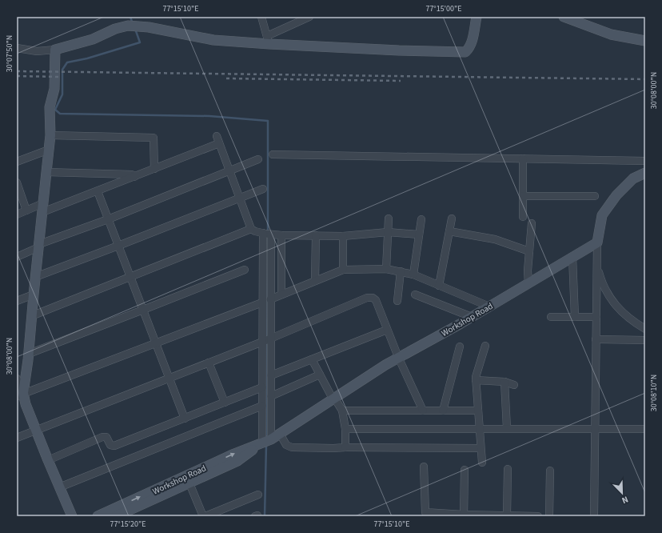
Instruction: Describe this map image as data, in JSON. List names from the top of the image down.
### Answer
{
  "streets": {
    "street": ["Workshop Road"]
  },
  "north": "bottom right",
  "coordinates": [
    "77°15'10\"E",
    "77°15'00\"E",
    "30°07'50\"N",
    "30°08'00\"N",
    "30°08'10\"N",
    "77°15'20\"E"
  ]
}
